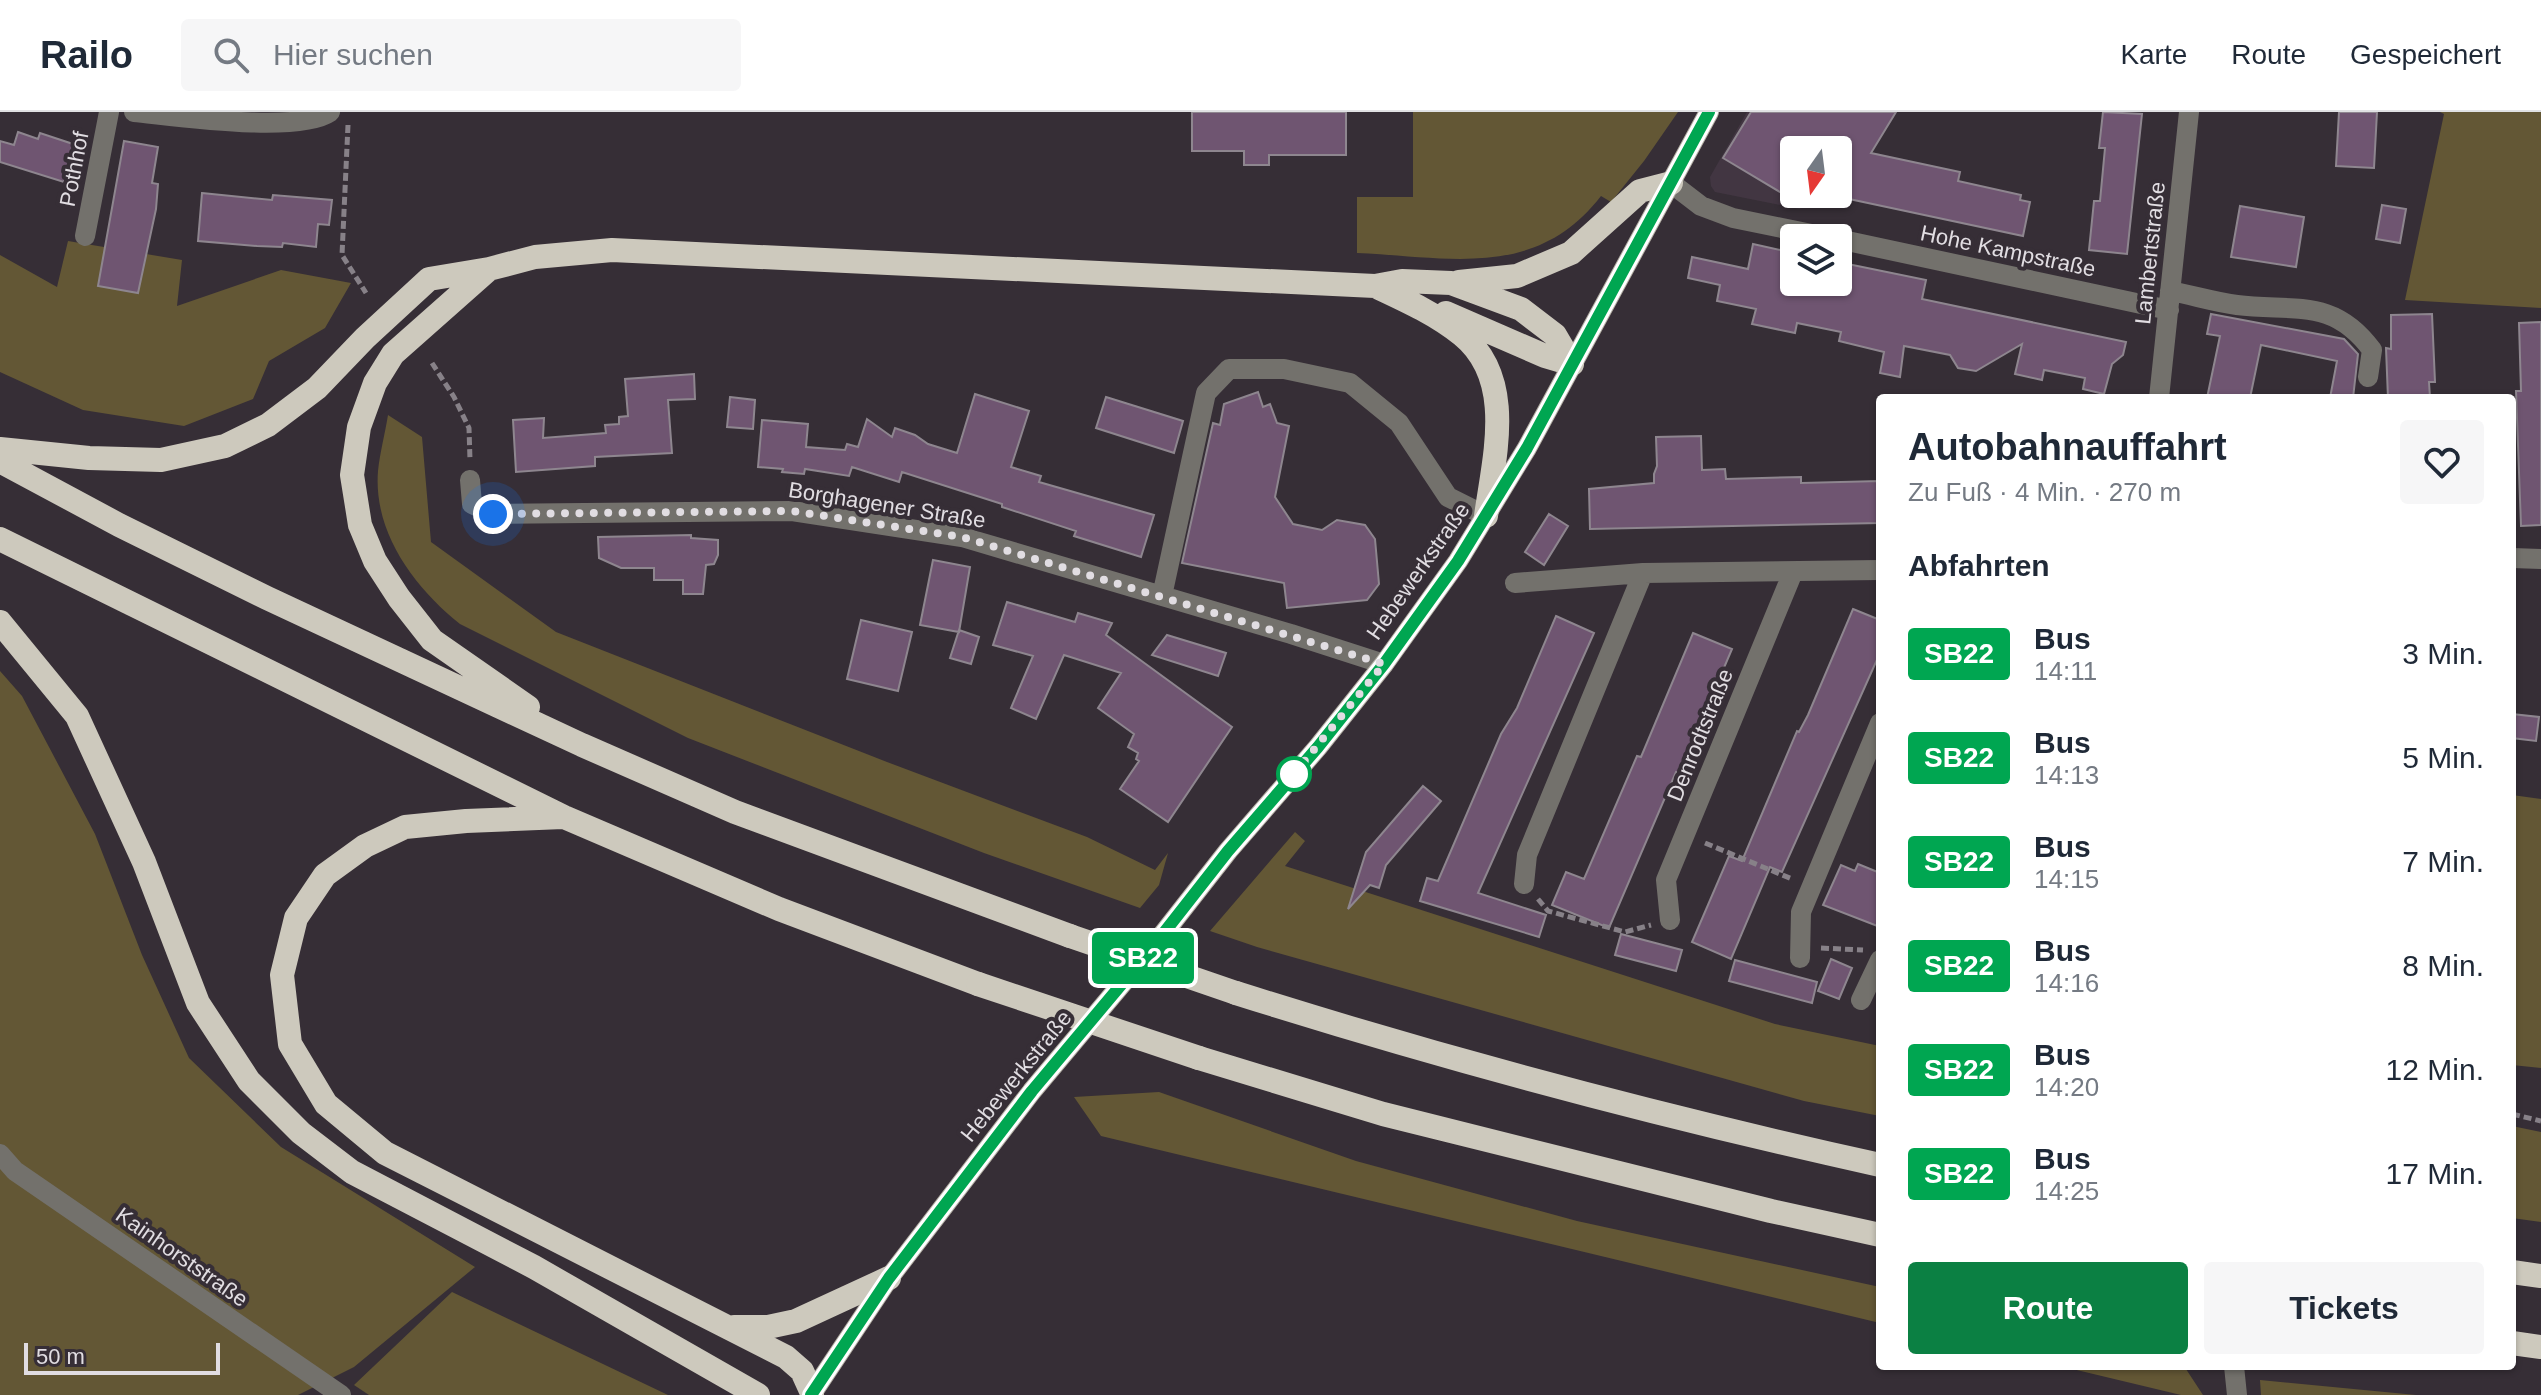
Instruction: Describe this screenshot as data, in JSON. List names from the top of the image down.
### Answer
{
  "streets": {
    "main road": ["Hebewerkstraße"],
    "street": [
      "Pothhof",
      "Hohe Kampstraße",
      "Lambertstraße",
      "Borghagener Straße",
      "Denrodtstraße",
      "Kainhorststraße"
    ]
  },
  "crossings": [
    ["Hohe Kampstraße", "Lambertstraße"],
    ["Borghagener Straße", "Hebewerkstraße"]
  ],
  "lines": ["bus line SB22"],
  "scale_bar": "50 m",
  "north": "bottom",
  "page": {
    "header": "Railo",
    "search": "Hier suchen",
    "nav": ["Karte", "Route", "Gespeichert"],
    "on_map": "SB22",
    "heading": [
      ["Autobahnauffahrt", "Zu Fuß · 4 Min. · 270 m"],
      "Abfahrten"
    ],
    "list": [
      {
        "mark": "SB22",
        "name": "Bus",
        "note": "14:11",
        "value": "3 Min."
      },
      {
        "mark": "SB22",
        "name": "Bus",
        "note": "14:13",
        "value": "5 Min."
      },
      {
        "mark": "SB22",
        "name": "Bus",
        "note": "14:15",
        "value": "7 Min."
      },
      {
        "mark": "SB22",
        "name": "Bus",
        "note": "14:16",
        "value": "8 Min."
      },
      {
        "mark": "SB22",
        "name": "Bus",
        "note": "14:20",
        "value": "12 Min."
      },
      {
        "mark": "SB22",
        "name": "Bus",
        "note": "14:25",
        "value": "17 Min."
      }
    ],
    "buttons": ["Route", "Tickets"],
    "scale": "50 m"
  }
}
